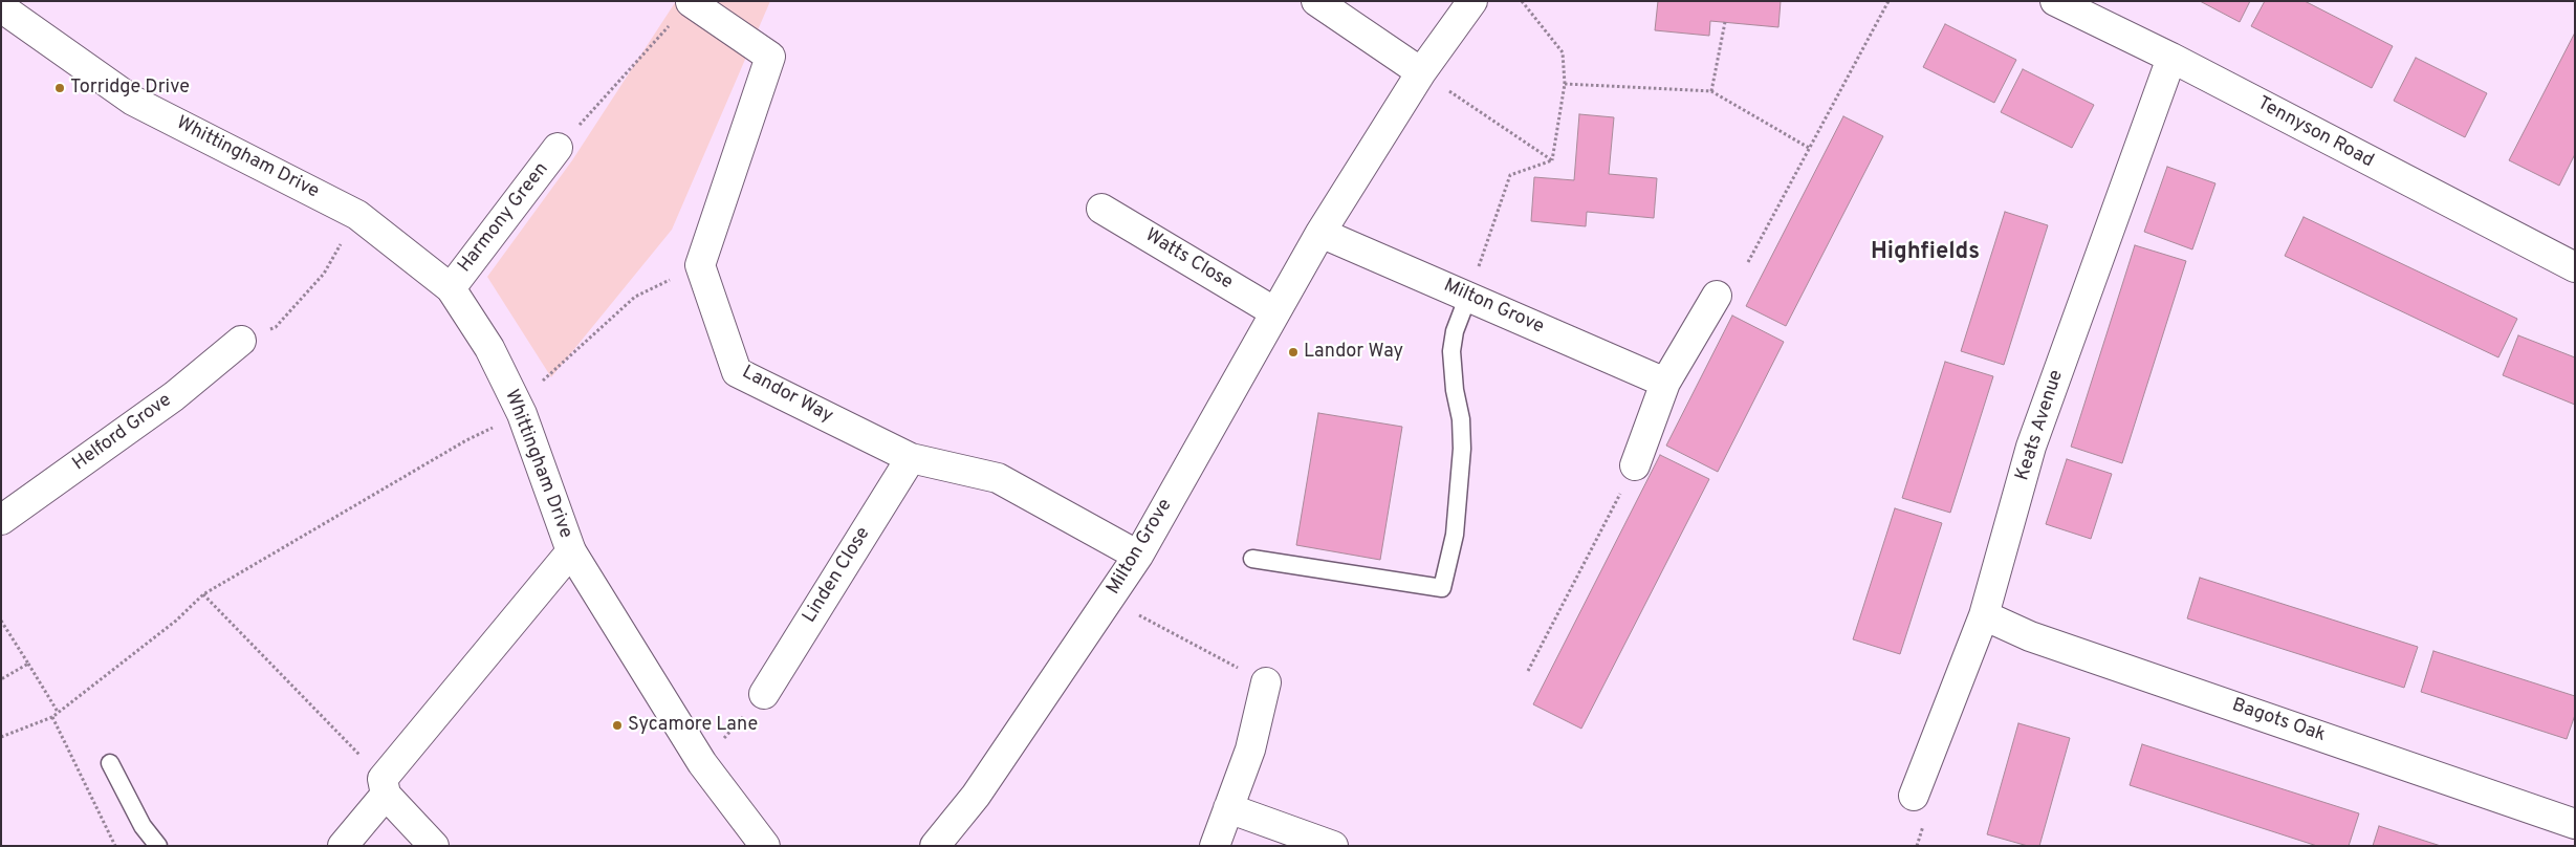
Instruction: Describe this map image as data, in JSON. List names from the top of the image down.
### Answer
{
  "streets": {
    "street": [
      "Tennyson Road",
      "Whittingham Drive",
      "Harmony Green",
      "Watts Close",
      "Milton Grove",
      "Landor Way",
      "Keats Avenue",
      "Helford Grove",
      "Linden Close",
      "Bagots Oak"
    ]
  },
  "crossings": [
    ["Tennyson Road", "Keats Avenue"],
    ["Whittingham Drive", "Harmony Green"],
    ["Watts Close", "Milton Grove"],
    ["Milton Grove", "Landor Way"],
    ["Landor Way", "Linden Close"],
    ["Keats Avenue", "Bagots Oak"]
  ],
  "districts": ["Highfields"],
  "places": ["Torridge Drive", "Landor Way", "Sycamore Lane"]
}
